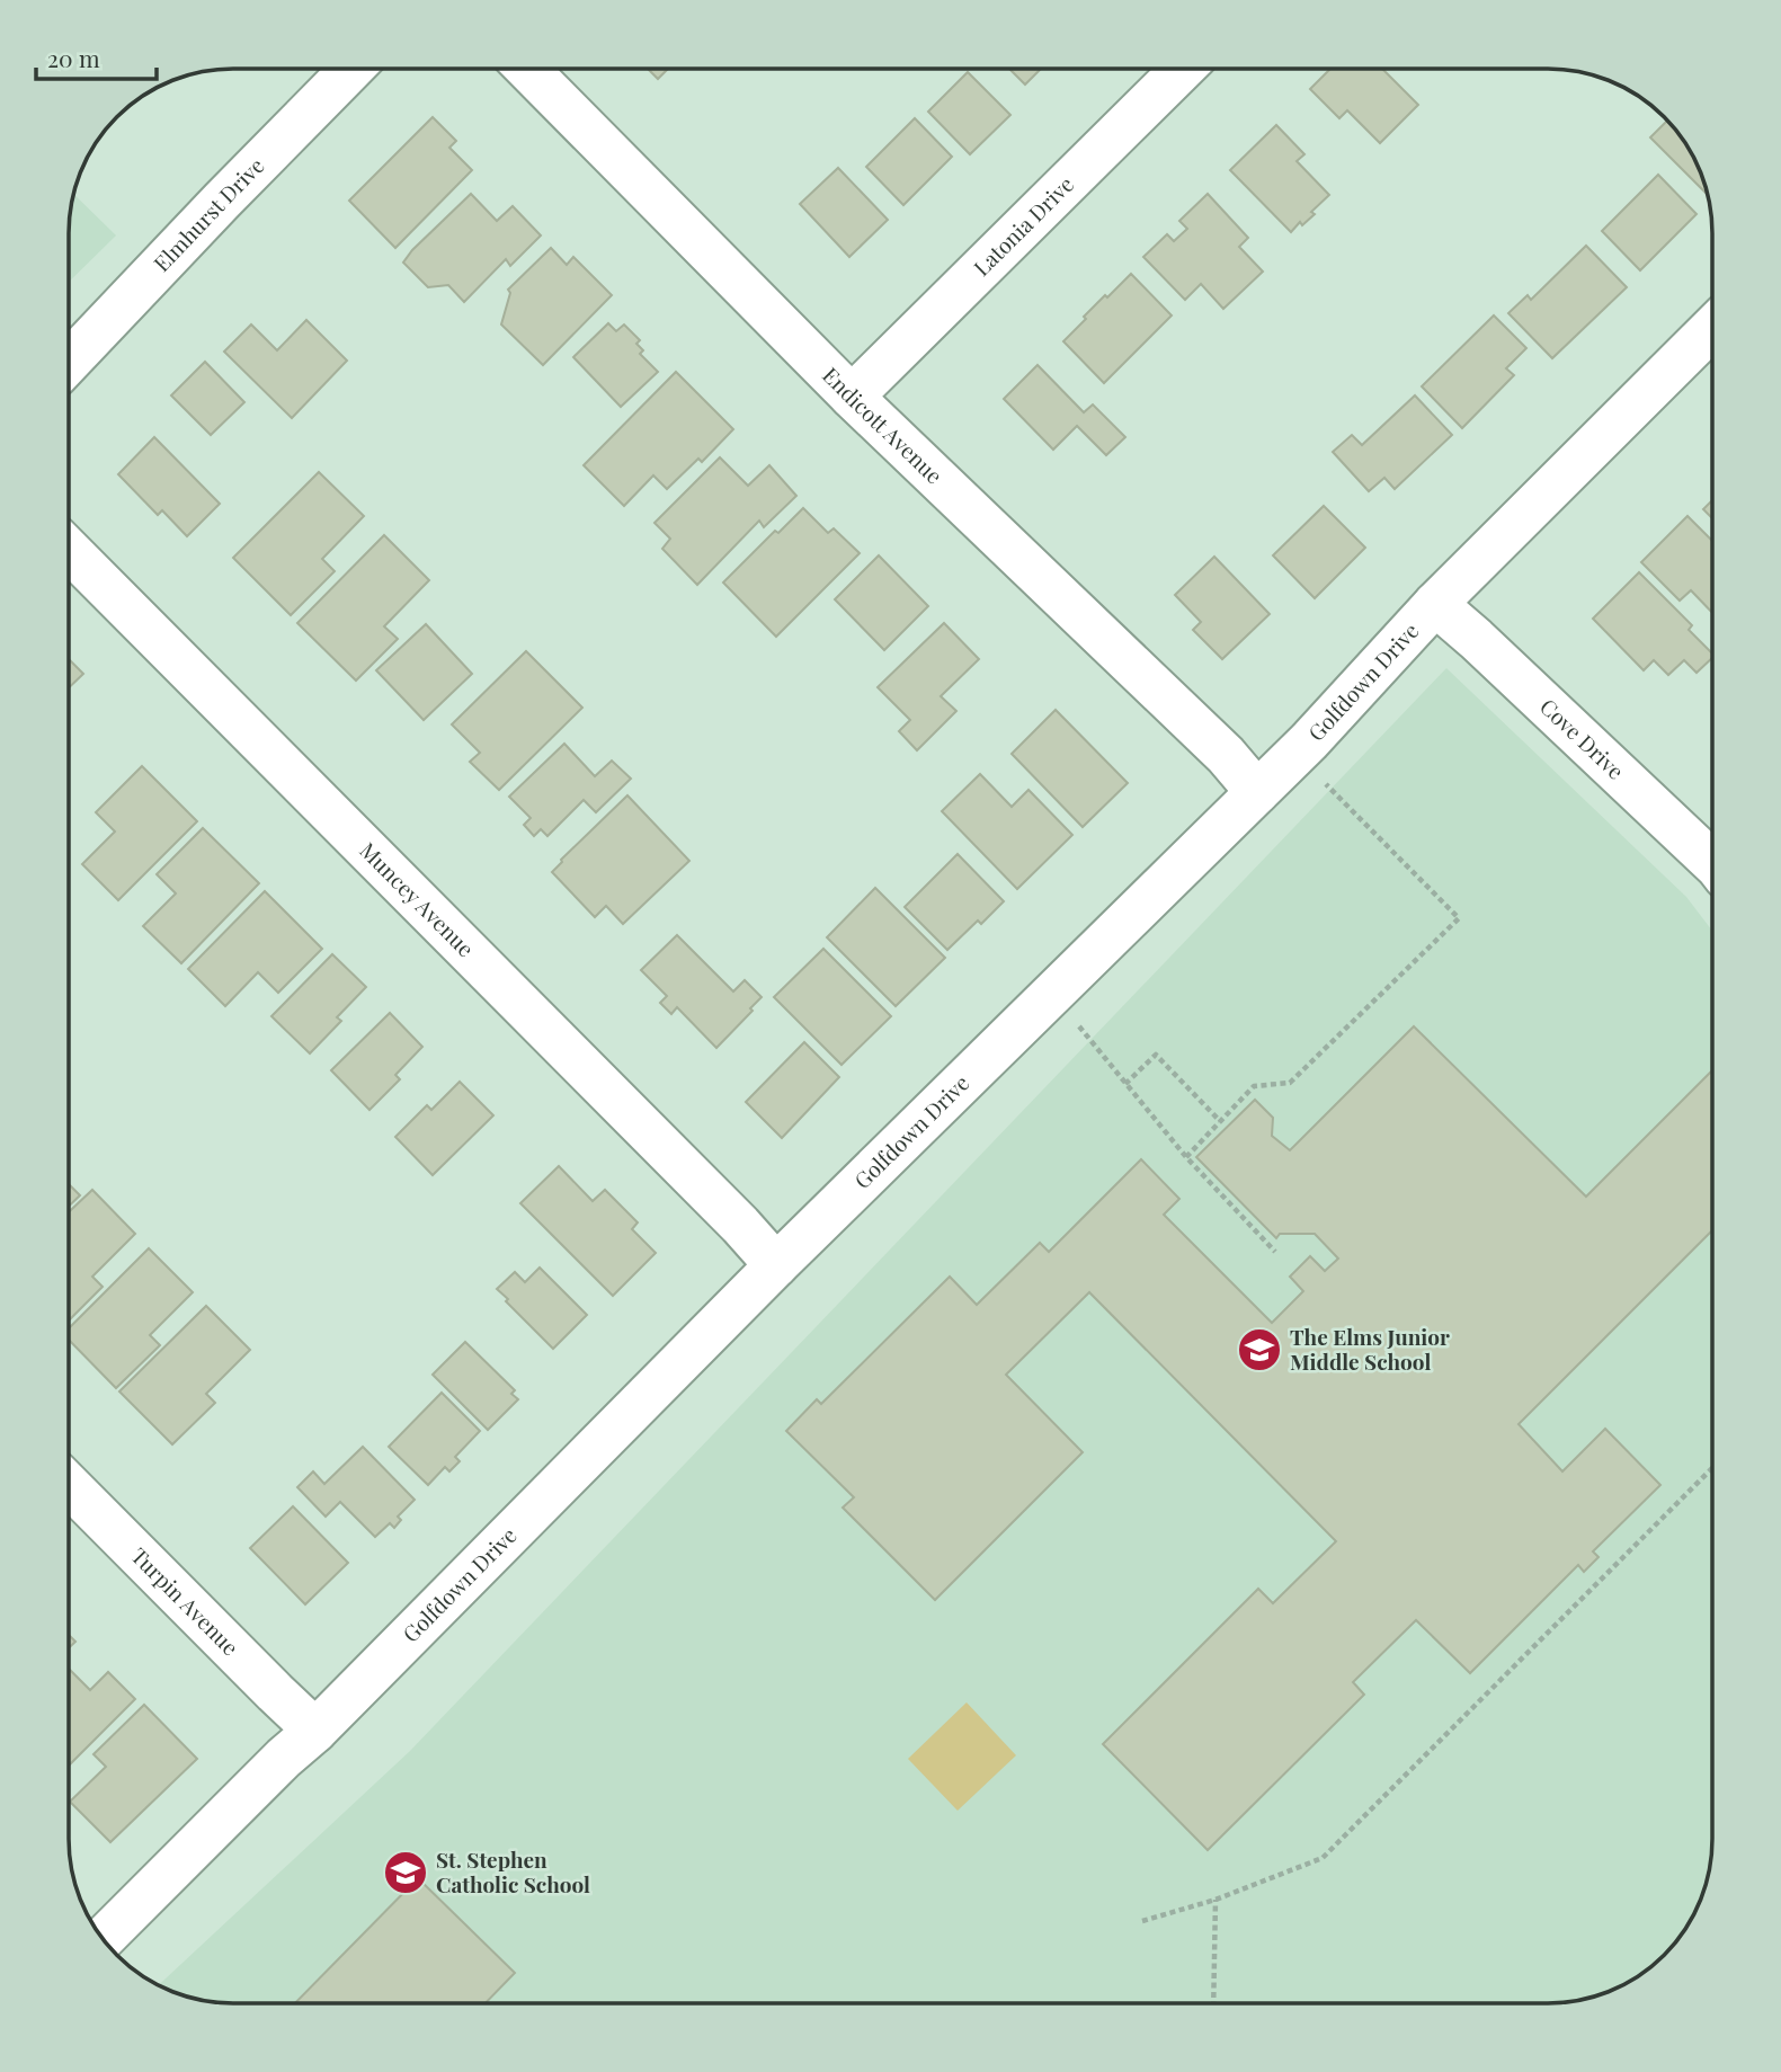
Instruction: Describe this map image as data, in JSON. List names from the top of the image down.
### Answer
{
  "streets": {
    "street": [
      "Elmhurst Drive",
      "Latonia Drive",
      "Endicott Avenue",
      "Golfdown Drive",
      "Cove Drive",
      "Muncey Avenue",
      "Turpin Avenue"
    ]
  },
  "crossings": [
    ["Latonia Drive", "Endicott Avenue"],
    ["Endicott Avenue", "Golfdown Drive"],
    ["Golfdown Drive", "Cove Drive"],
    ["Golfdown Drive", "Muncey Avenue"],
    ["Golfdown Drive", "Turpin Avenue"]
  ],
  "places": {
    "school or university": ["The Elms Junior Middle School", "St. Stephen Catholic School"]
  },
  "scale_bar": "20 m"
}
